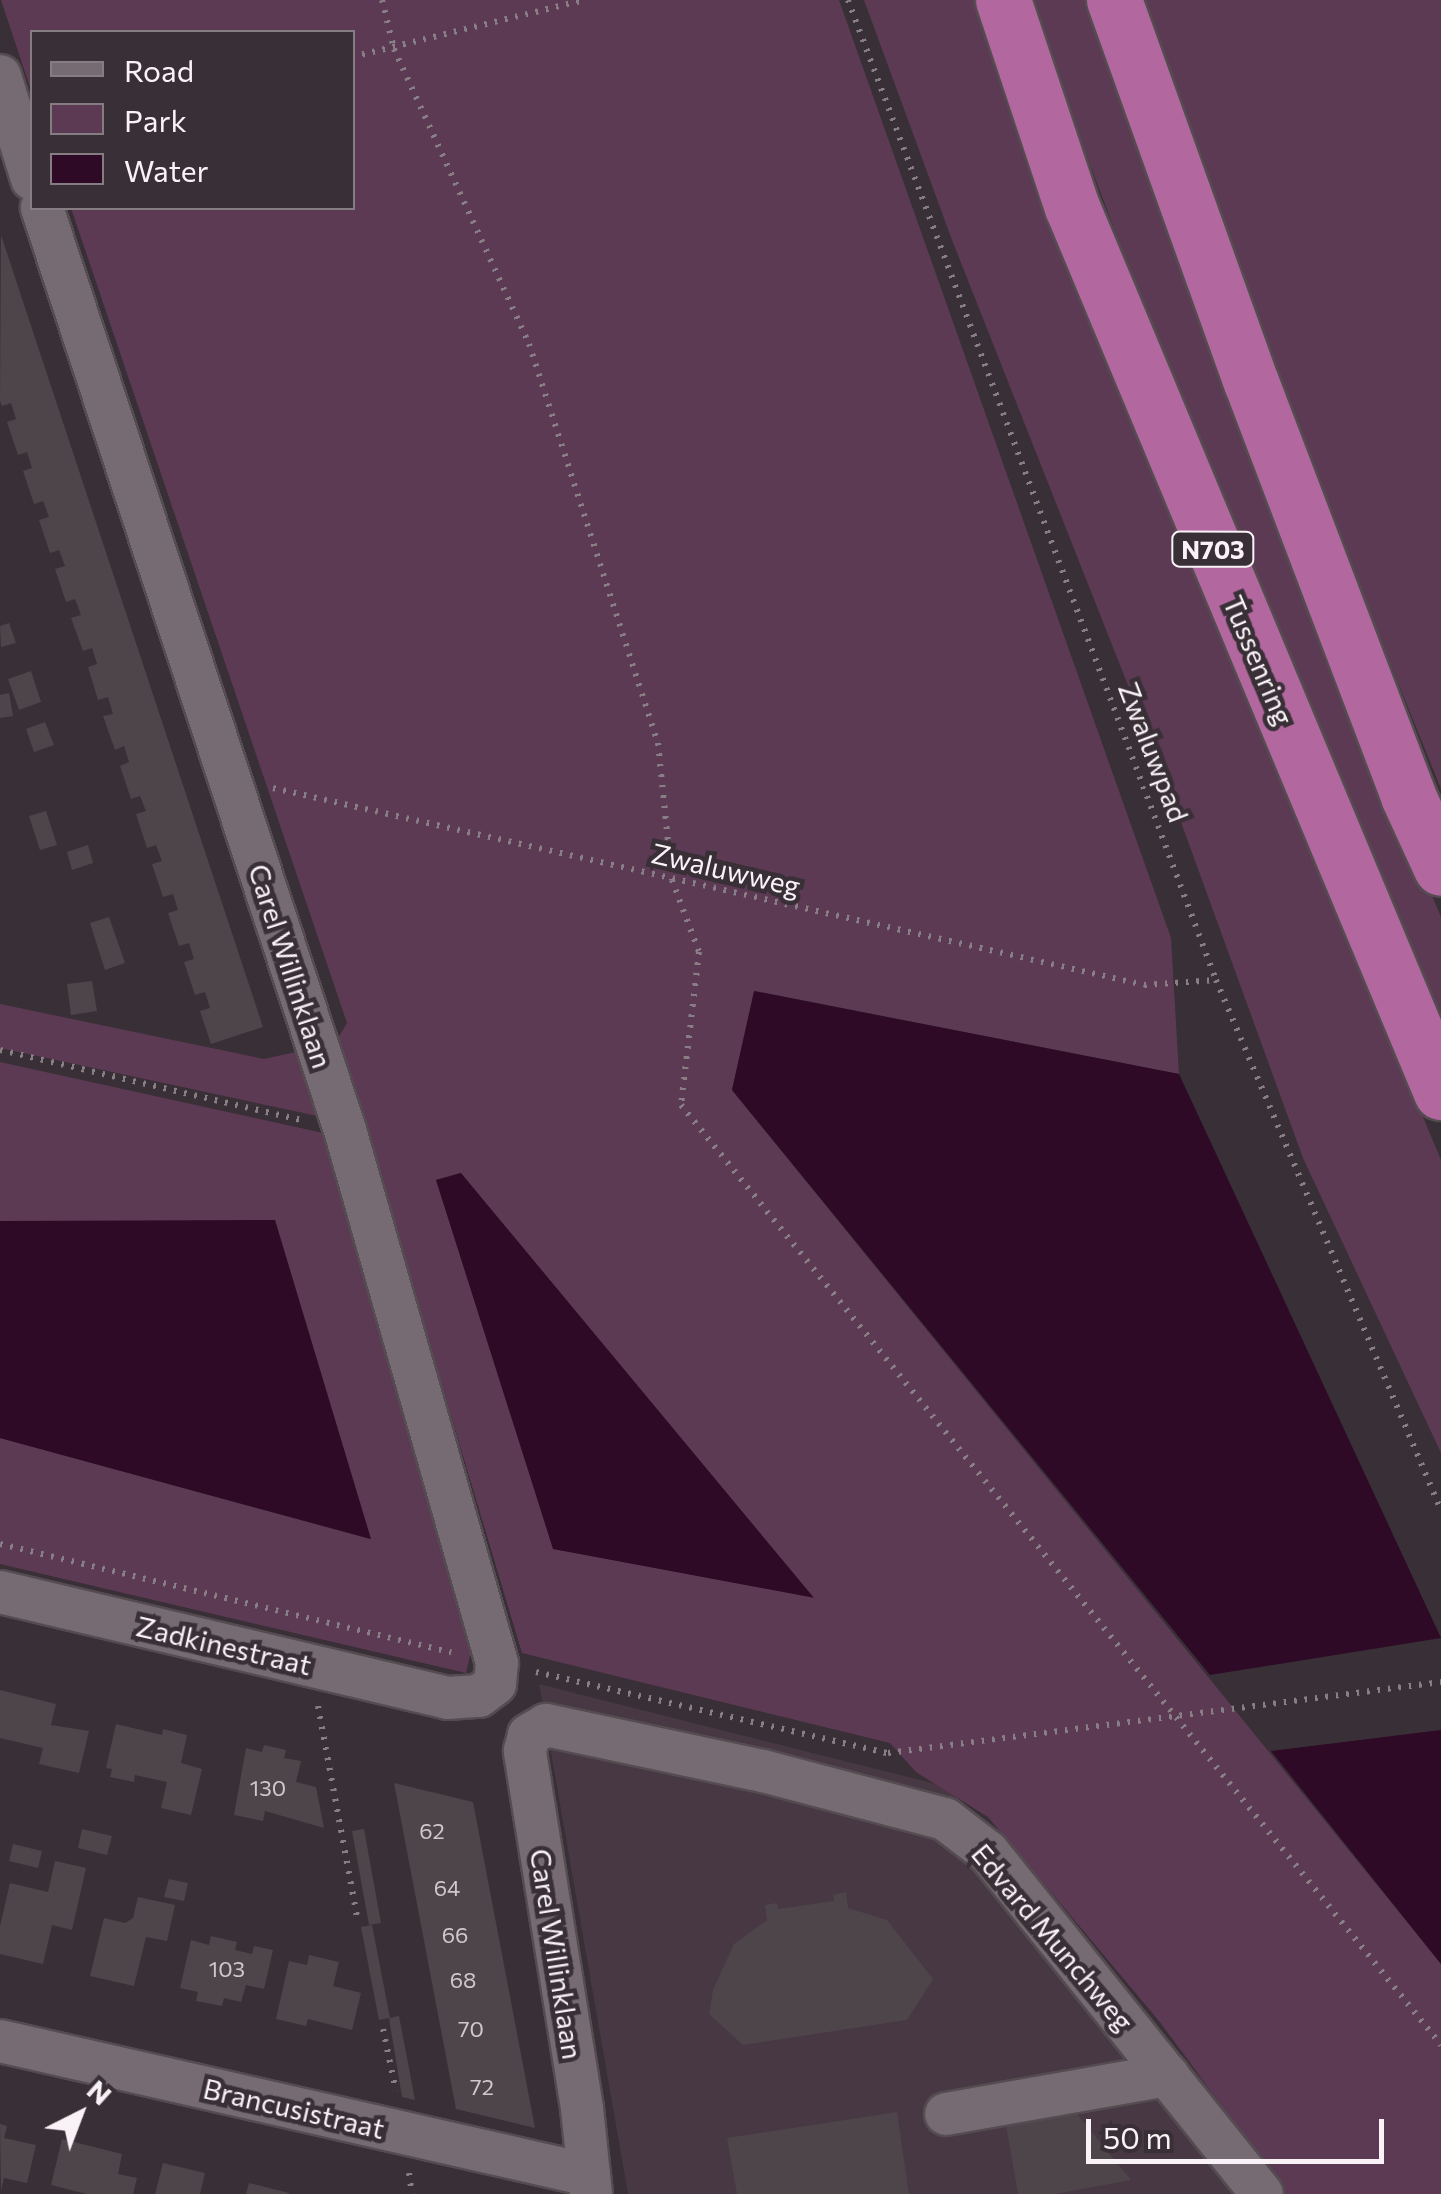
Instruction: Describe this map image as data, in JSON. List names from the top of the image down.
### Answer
{
  "streets": {
    "highway": ["N703", "Tussenring"],
    "street": [
      "Carel Willinklaan",
      "Zadkinestraat",
      "Edvard Munchweg",
      "Brancusistraat"
    ],
    "path": ["Zwaluwpad", "Zwaluwweg"]
  },
  "crossings": [
    ["Zwaluwpad", "Zwaluwweg"],
    ["Zwaluwweg", "Carel Willinklaan"],
    ["Carel Willinklaan", "Zadkinestraat"],
    ["Carel Willinklaan", "Edvard Munchweg"],
    ["Carel Willinklaan", "Brancusistraat"]
  ],
  "house_numbers": [
    "130",
    "62",
    "64",
    "66",
    "103",
    "68",
    "70",
    "72"
  ],
  "legend": ["Road", "Park", "Water"],
  "scale_bar": "50 m",
  "north": "top right"
}
